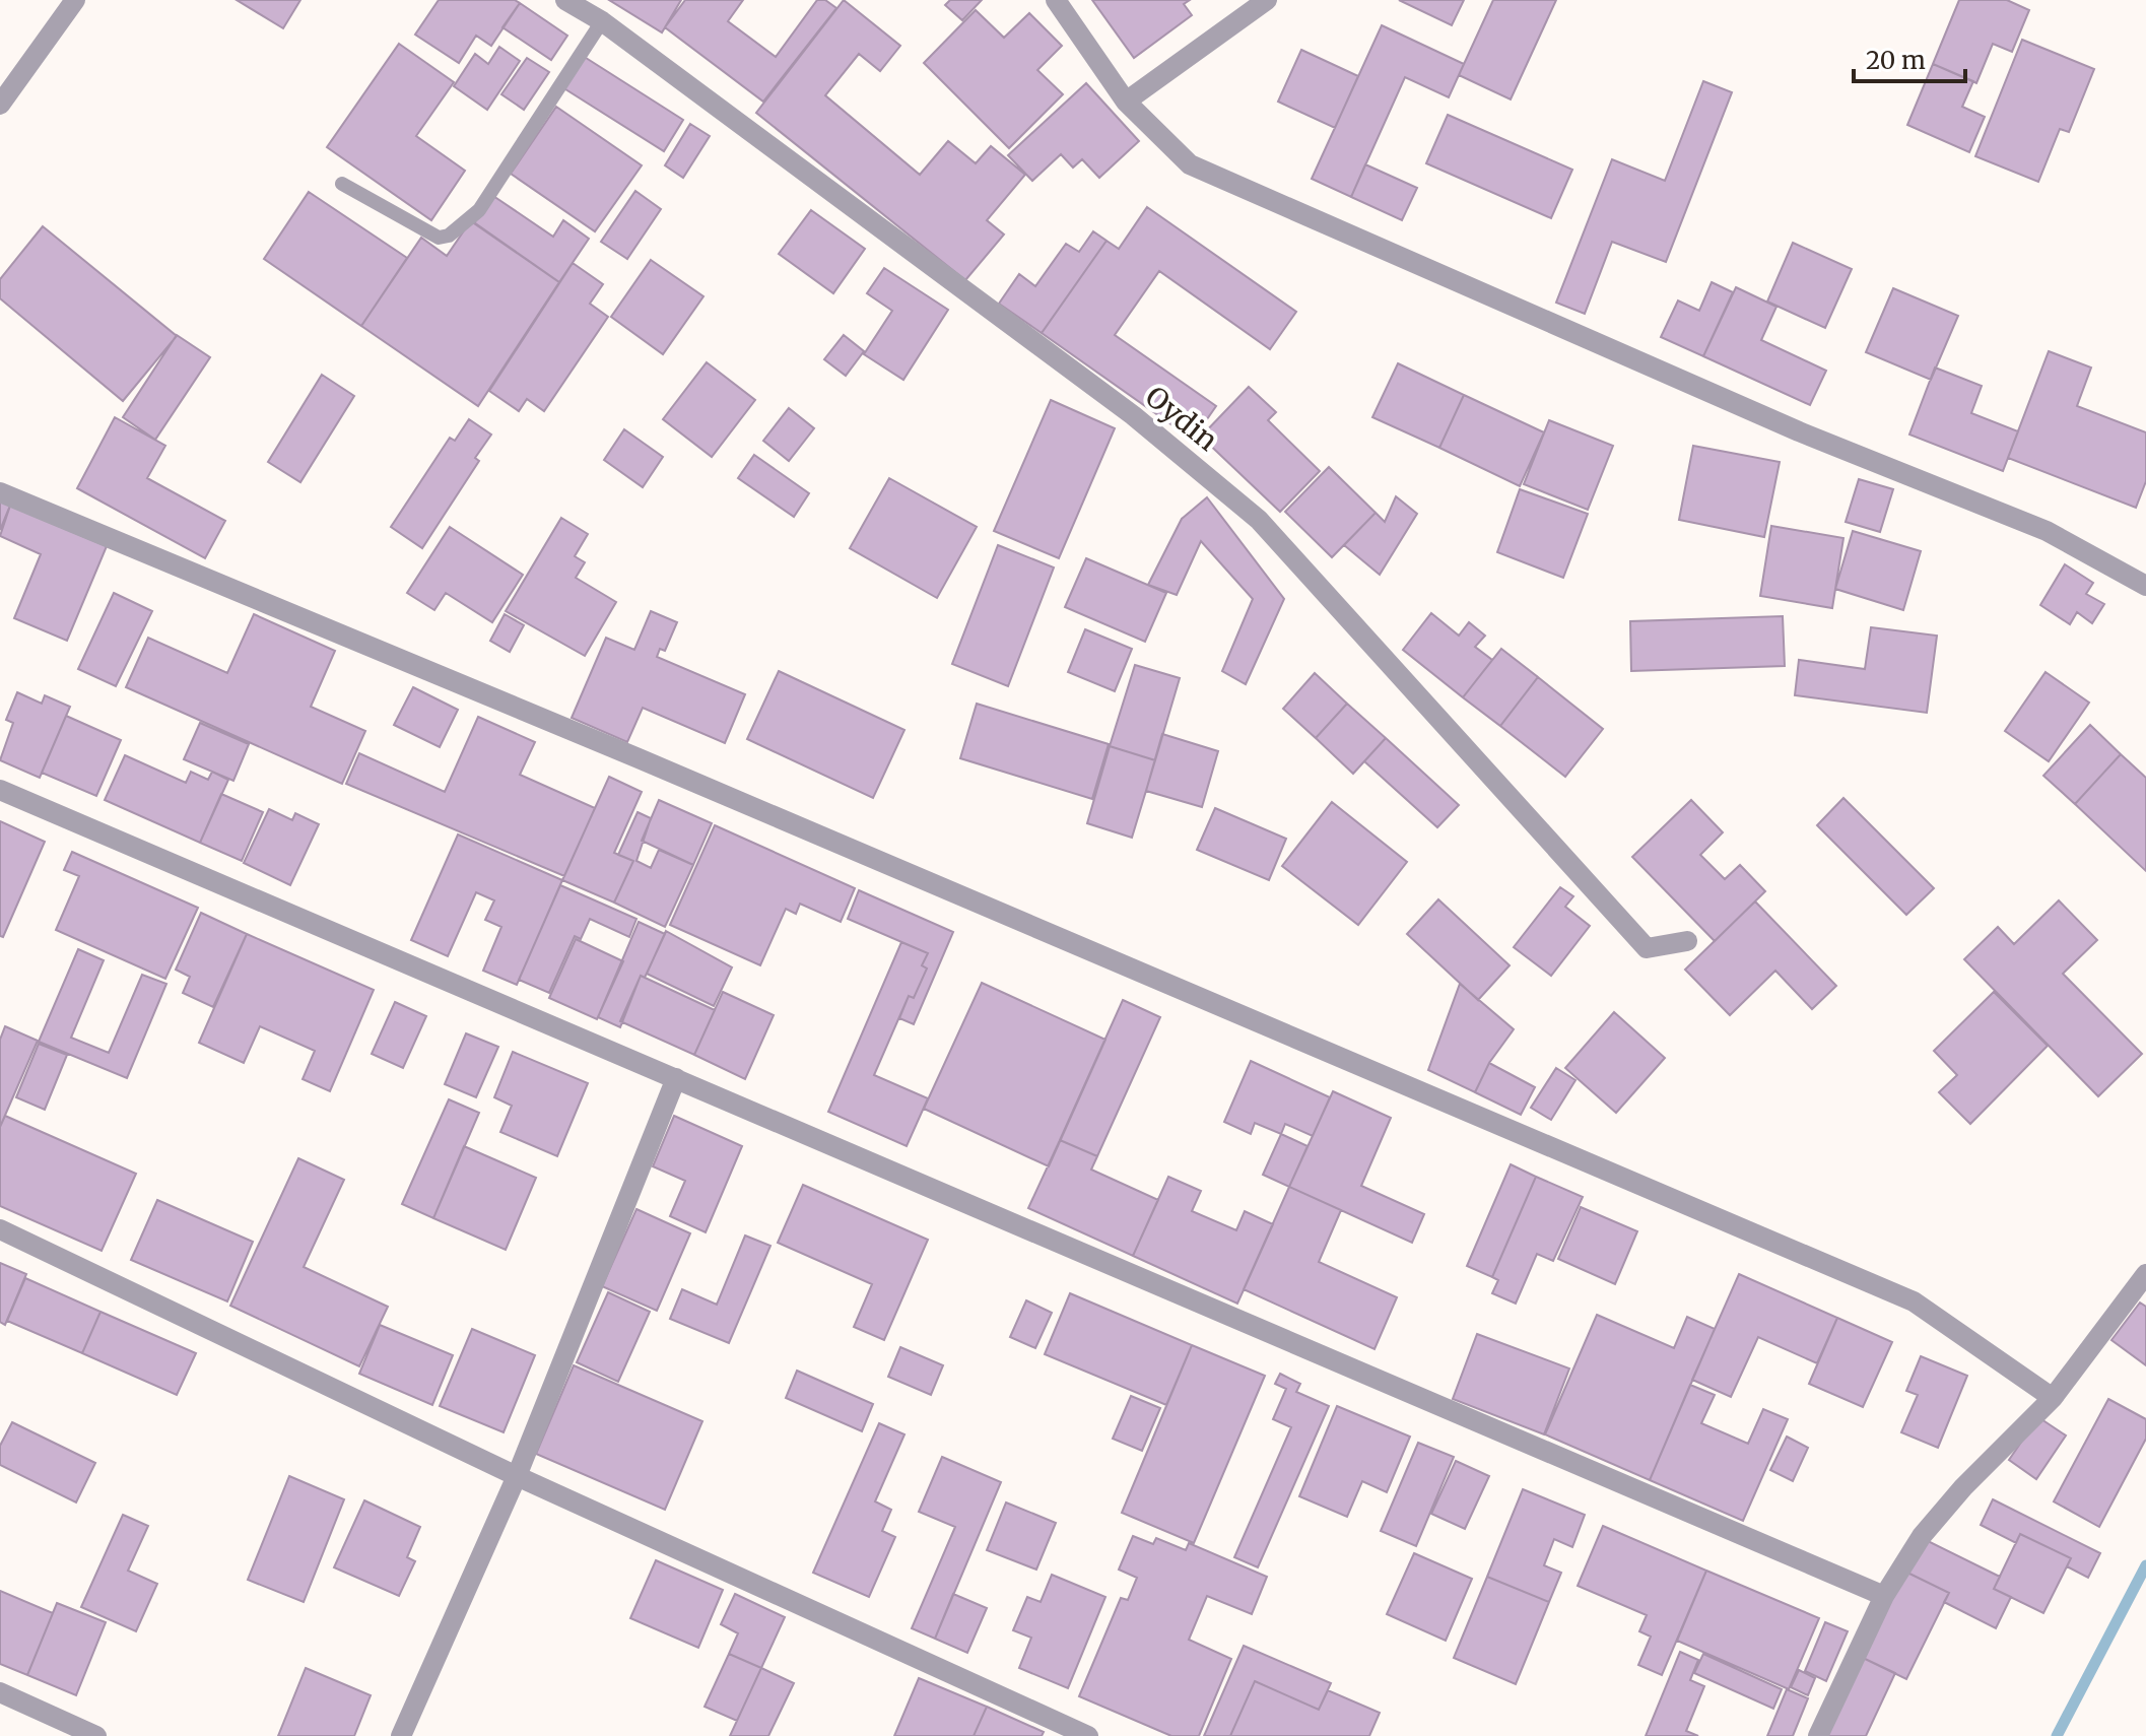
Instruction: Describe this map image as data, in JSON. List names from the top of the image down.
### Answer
{
  "streets": {
    "street": ["Oydin"]
  },
  "scale_bar": "20 m"
}
